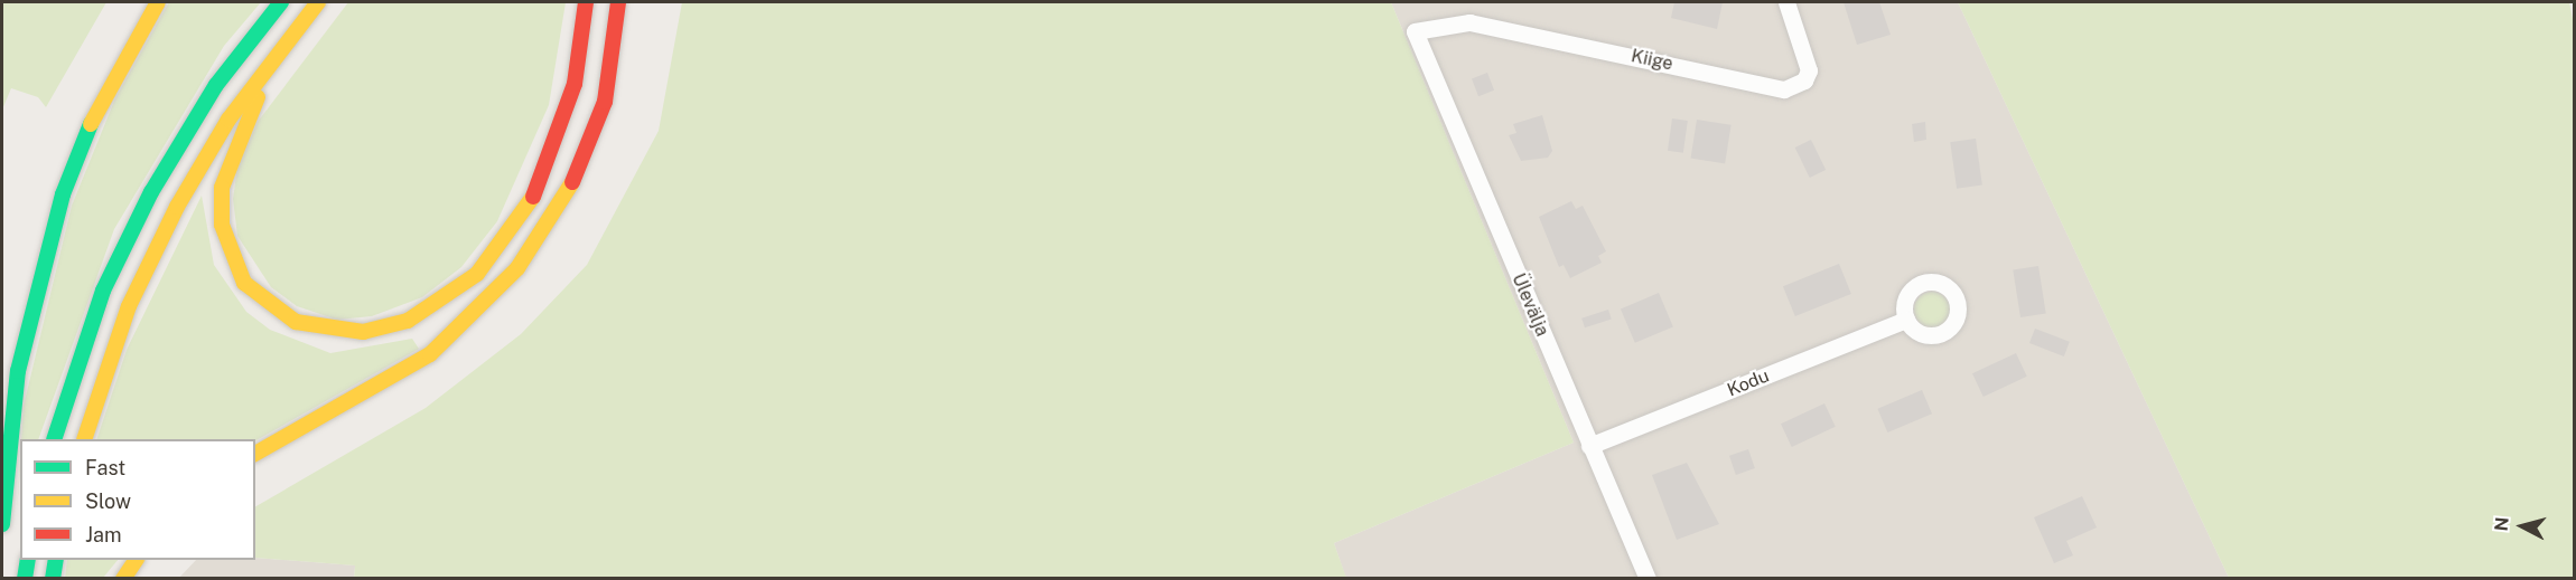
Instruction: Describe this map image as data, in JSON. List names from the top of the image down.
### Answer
{
  "streets": {
    "street": ["Kiige", "Ülevälja", "Kodu"]
  },
  "crossings": [
    ["Kiige", "Ülevälja"],
    ["Ülevälja", "Kodu"]
  ],
  "legend": ["Fast", "Slow", "Jam"],
  "north": "left"
}
